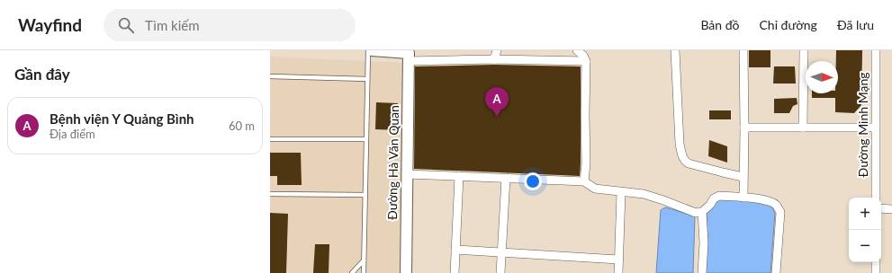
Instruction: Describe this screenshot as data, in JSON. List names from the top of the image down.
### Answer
{
  "streets": {
    "main road": ["Đường Hà Văn Quan"],
    "street": ["Đường Minh Mạng"]
  },
  "north": "right",
  "page": {
    "header": "Wayfind",
    "search": "Tìm kiếm",
    "nav": ["Bản đồ", "Chỉ đường", "Đã lưu"],
    "heading": "Gần đây",
    "pins": "A",
    "list": [
      {
        "mark": "A",
        "name": "Bệnh viện Y Quảng Bình",
        "note": "Địa điểm",
        "value": "60 m"
      }
    ],
    "map_buttons": ["+", "−"]
  }
}
